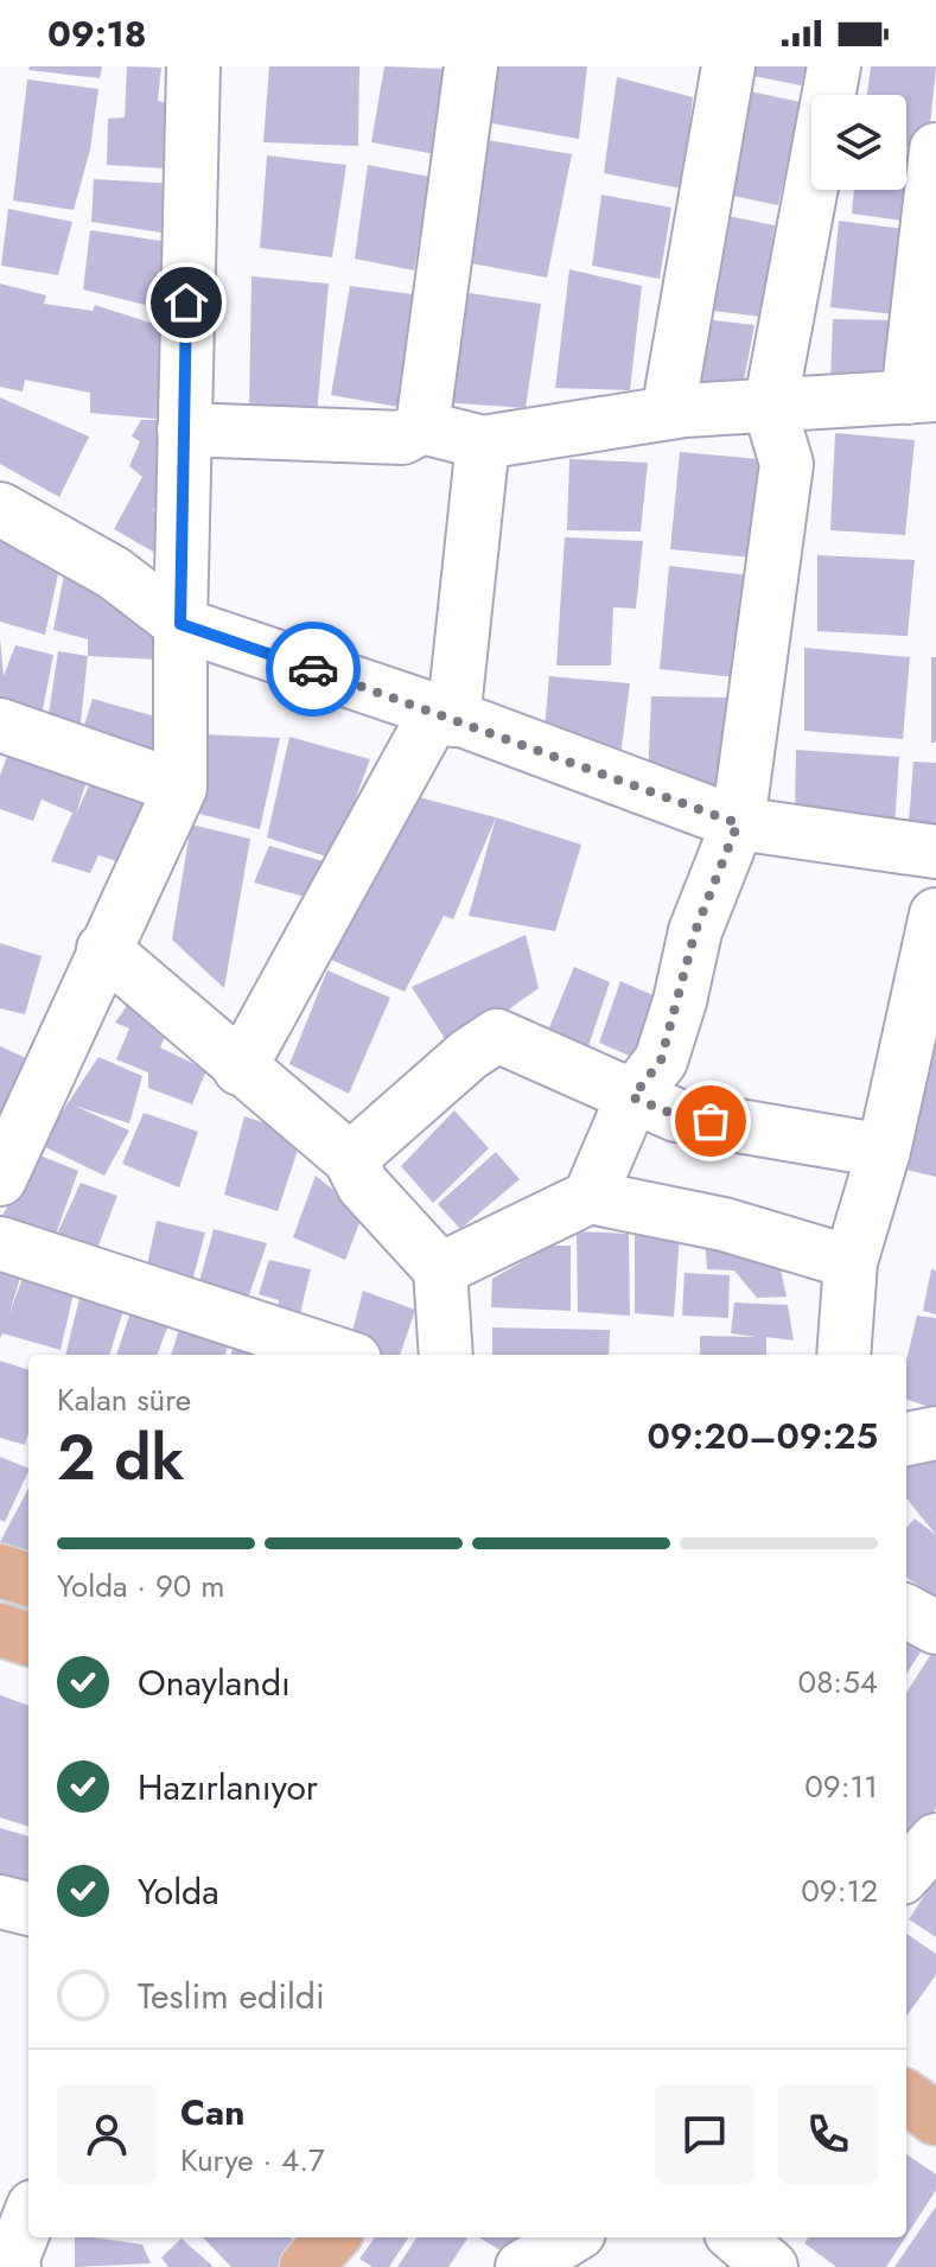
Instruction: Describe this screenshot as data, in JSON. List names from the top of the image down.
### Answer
{
  "page": {
    "status": "09:18",
    "heading": ["2 dk", "Kalan süre", "09:20–09:25"],
    "panel": ["Can", "Kurye · 4.7"],
    "bar": "Yolda · 90 m",
    "list": [
      ["Onaylandı", "08:54"],
      ["Hazırlanıyor", "09:11"],
      ["Yolda", "09:12"],
      "Teslim edildi"
    ]
  }
}
